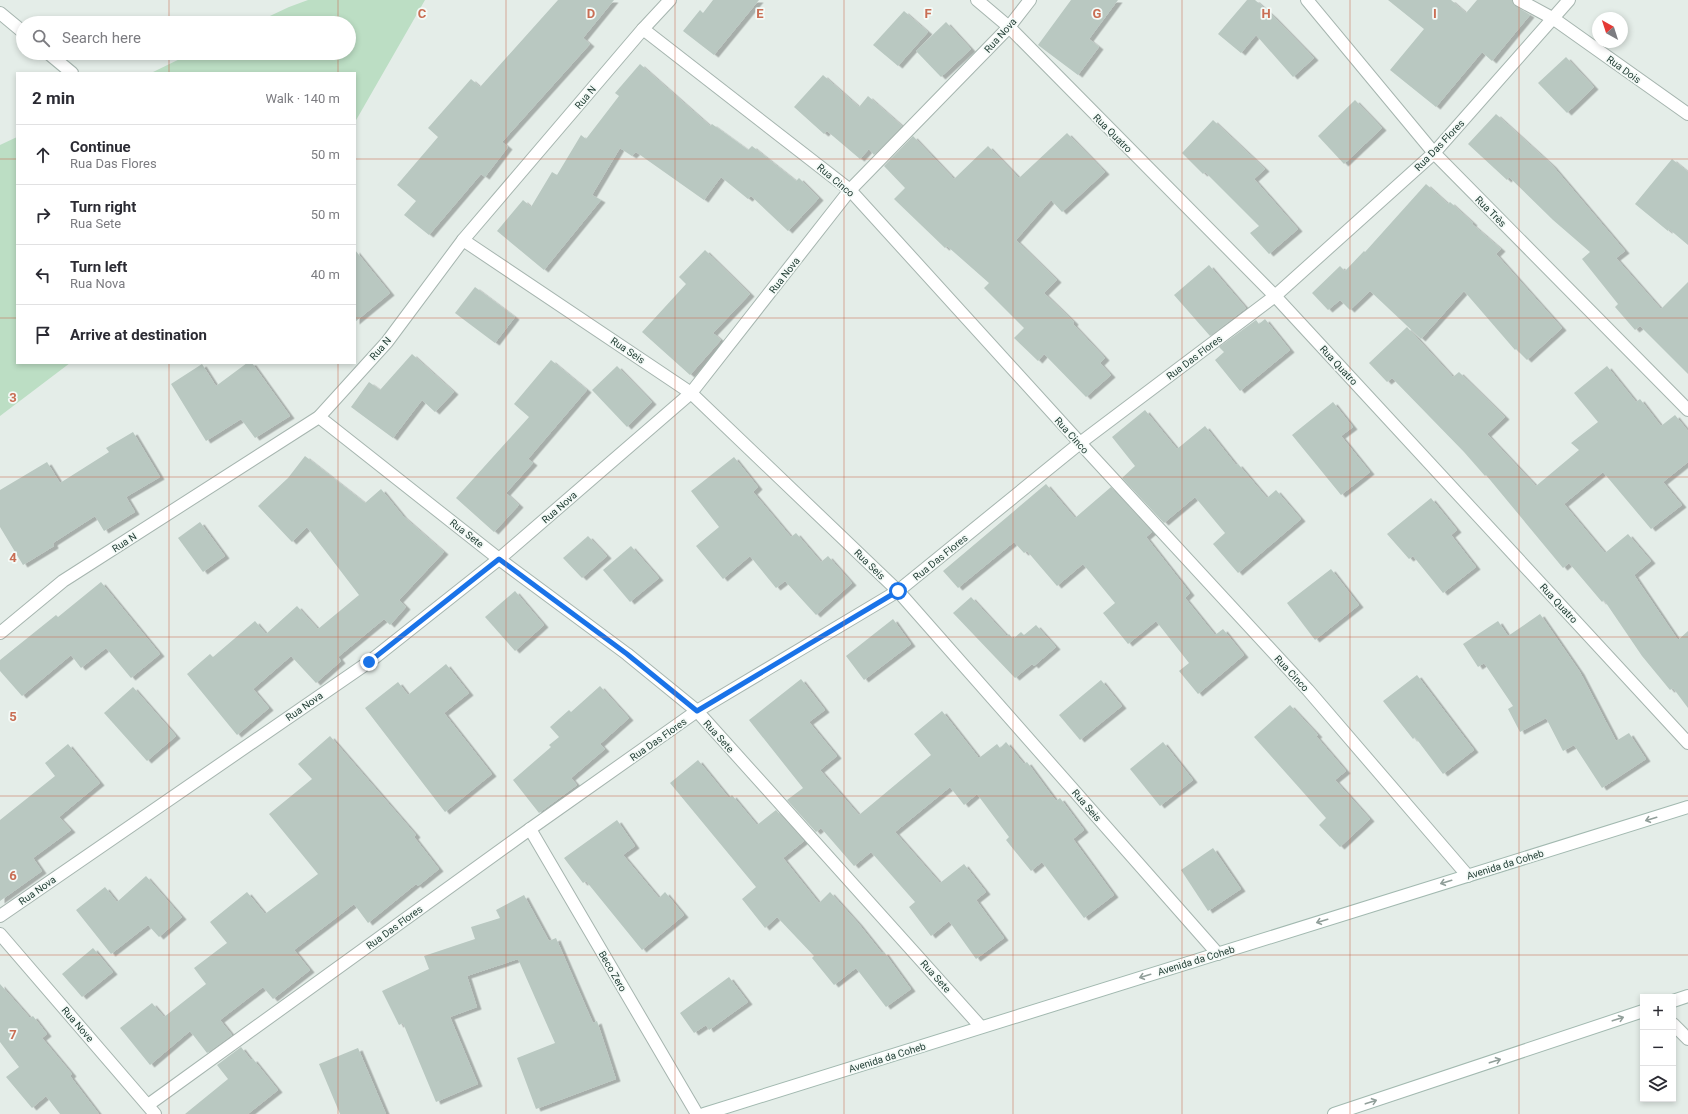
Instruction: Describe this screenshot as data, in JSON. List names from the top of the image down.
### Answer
{
  "streets": {
    "street": [
      "Rua Nova",
      "Rua Dois",
      "Rua N",
      "Rua Quatro",
      "Rua Das Flores",
      "Rua Cinco",
      "Rua Três",
      "Rua Seis",
      "Rua Sete",
      "Avenida da Coheb",
      "Beco Zero",
      "Rua Nove"
    ]
  },
  "crossings": [
    ["Rua Nova", "Rua Quatro"],
    ["Rua Nova", "Rua Cinco"],
    ["Rua Nova", "Rua Seis"],
    ["Rua Nova", "Rua Sete"],
    ["Rua Dois", "Rua Das Flores"],
    ["Rua N", "Rua Cinco"],
    ["Rua N", "Rua Seis"],
    ["Rua N", "Rua Sete"],
    ["Rua Quatro", "Rua Das Flores"],
    ["Rua Das Flores", "Rua Cinco"],
    ["Rua Das Flores", "Rua Três"],
    ["Rua Das Flores", "Rua Seis"],
    ["Rua Das Flores", "Rua Sete"],
    ["Rua Das Flores", "Beco Zero"],
    ["Rua Das Flores", "Rua Nove"],
    ["Rua Cinco", "Avenida da Coheb"],
    ["Rua Seis", "Avenida da Coheb"],
    ["Rua Sete", "Avenida da Coheb"]
  ],
  "one_way": ["Avenida da Coheb"],
  "north": "top left",
  "page": {
    "search": "Search here",
    "heading": ["2 min", "Walk · 140 m"],
    "list": [
      ["Continue", "Rua Das Flores", "50 m"],
      ["Turn right", "Rua Sete", "50 m"],
      ["Turn left", "Rua Nova", "40 m"],
      "Arrive at destination"
    ],
    "map_buttons": ["+", "−"]
  },
  "grid": {
    "columns": [
      "C",
      "D",
      "E",
      "F",
      "G",
      "H",
      "I"
    ],
    "rows": [
      "3",
      "4",
      "5",
      "6",
      "7"
    ]
  }
}
